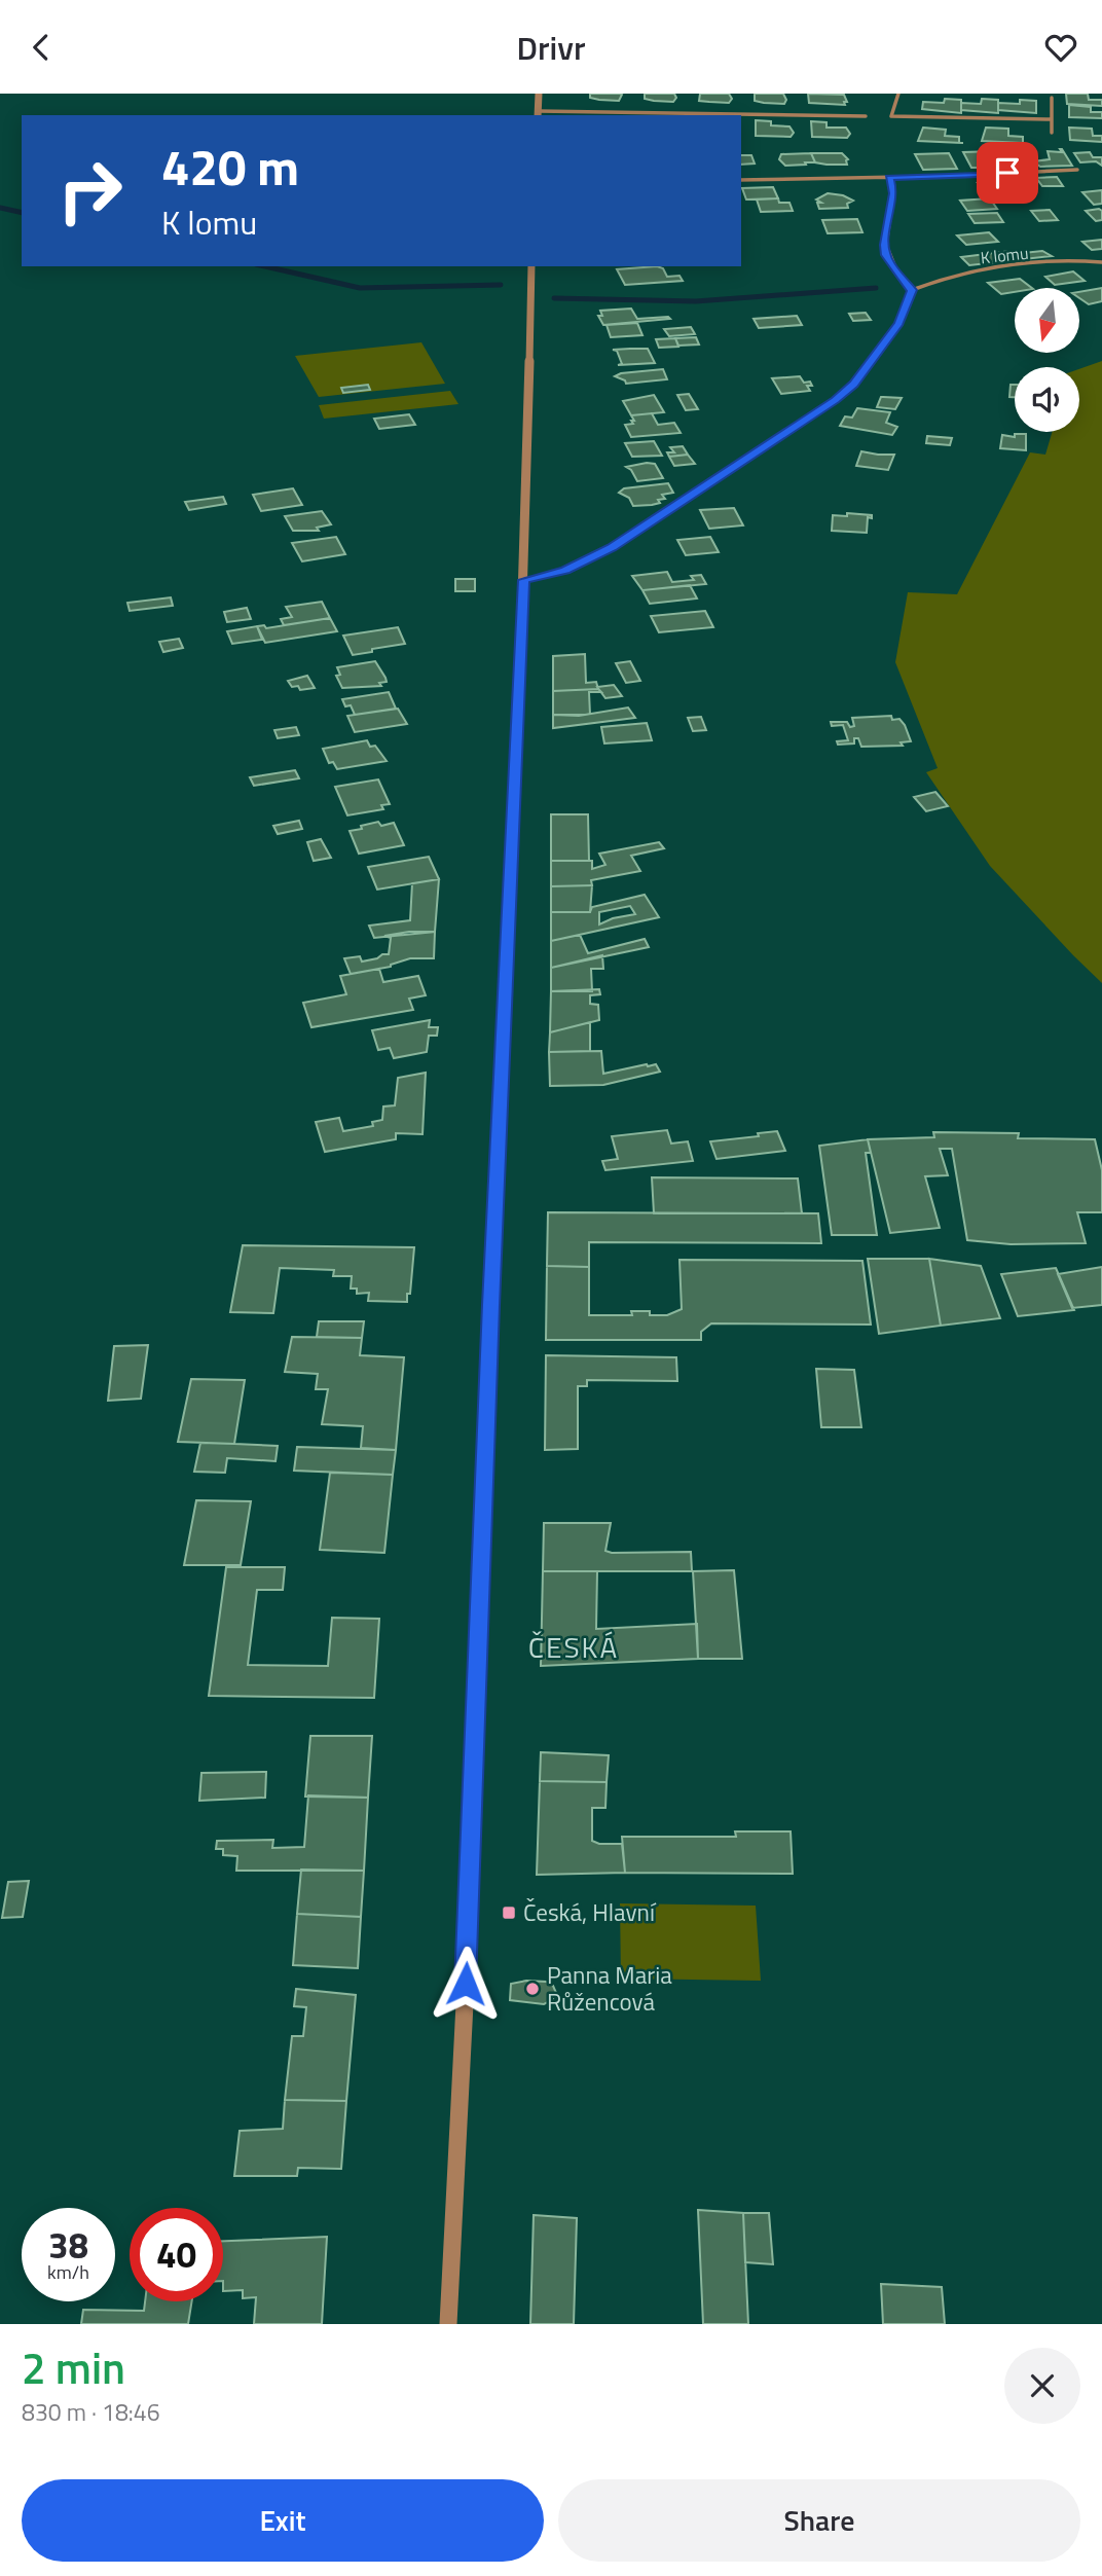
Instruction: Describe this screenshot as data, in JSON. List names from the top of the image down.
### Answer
{
  "streets": {
    "street": ["K lomu"]
  },
  "districts": ["ČESKÁ"],
  "places": {
    "transit": ["Česká, Hlavní"],
    "other": ["Panna Maria Růžencová"]
  },
  "north": "bottom",
  "page": {
    "header": "Drivr",
    "turn": ["420 m", "K lomu"],
    "speed": "38 km/h",
    "limit": "40",
    "heading": ["2 min", "830 m · 18:46"],
    "buttons": ["Exit", "Share"]
  }
}
